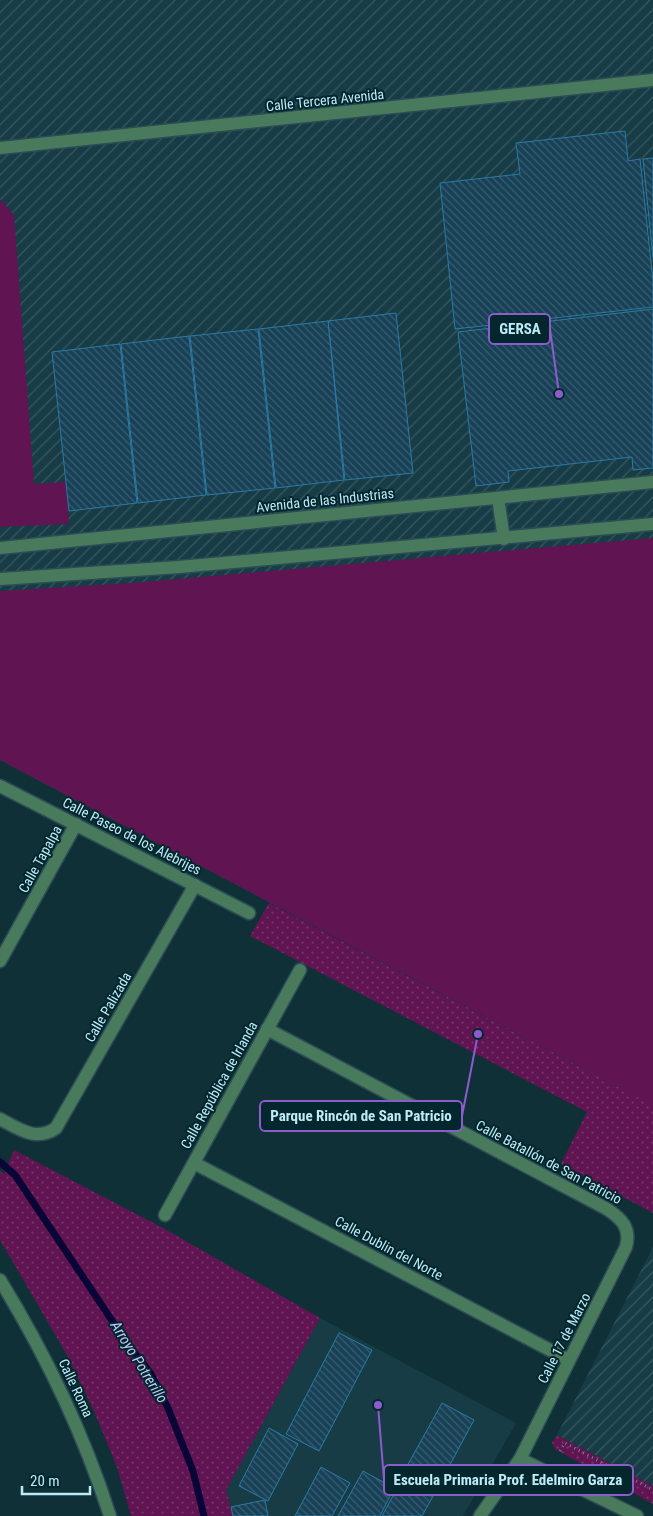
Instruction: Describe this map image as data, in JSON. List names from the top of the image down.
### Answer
{
  "streets": {
    "street": [
      "Calle Tercera Avenida",
      "Avenida de las Industrias",
      "Calle Paseo de los Alebrijes",
      "Calle Tapalpa",
      "Calle Palizada",
      "Calle República de Irlanda",
      "Calle Batallón de San Patricio",
      "Calle Dublin del Norte",
      "Calle 17 de Marzo",
      "Calle Roma"
    ]
  },
  "crossings": [
    ["Calle Paseo de los Alebrijes", "Calle Tapalpa"],
    ["Calle Paseo de los Alebrijes", "Calle Palizada"],
    ["Calle República de Irlanda", "Calle Batallón de San Patricio"],
    ["Calle República de Irlanda", "Calle Dublin del Norte"],
    ["Calle Batallón de San Patricio", "Calle 17 de Marzo"],
    ["Calle Dublin del Norte", "Calle 17 de Marzo"]
  ],
  "water": ["Arroyo Potrerillo"],
  "places": ["GERSA", "Parque Rincón de San Patricio", "Escuela Primaria Prof. Edelmiro Garza"],
  "scale_bar": "20 m"
}
